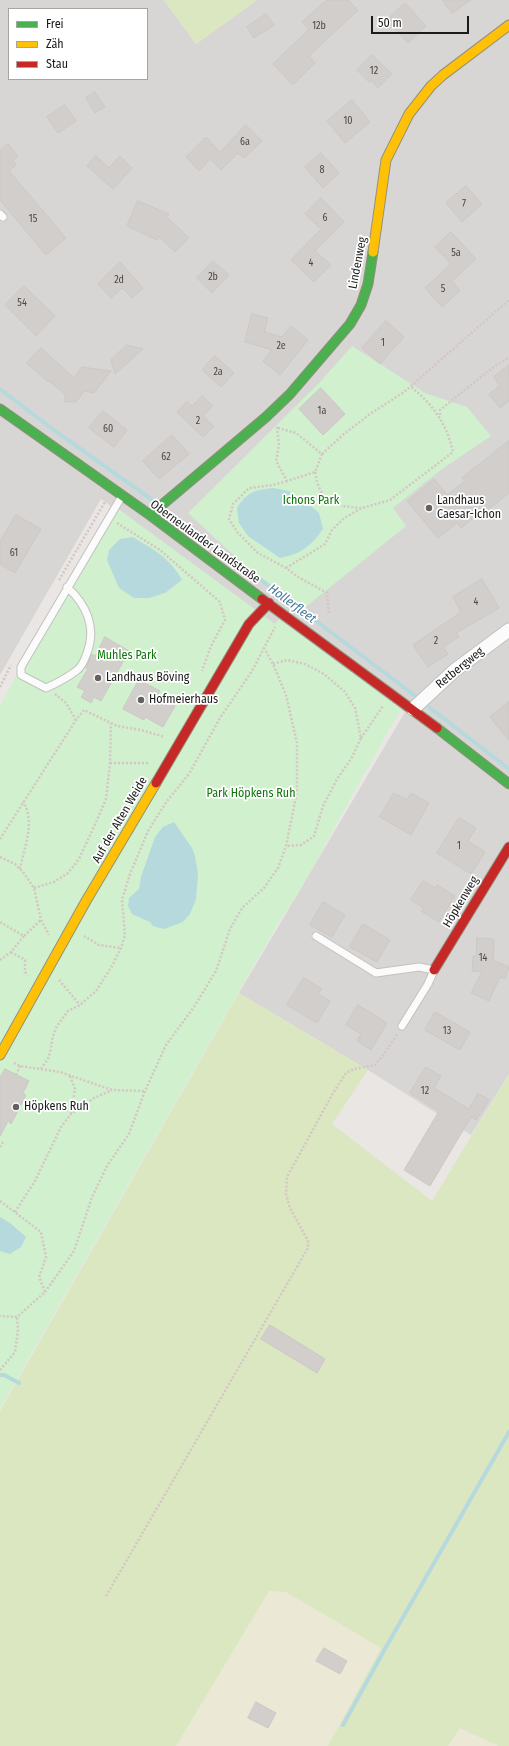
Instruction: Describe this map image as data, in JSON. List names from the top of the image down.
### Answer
{
  "streets": {
    "street": [
      "Lindenweg",
      "Oberneulander Landstraße",
      "Retbergweg",
      "Auf der Alten Weide",
      "Höpkenweg"
    ]
  },
  "crossings": [
    ["Lindenweg", "Oberneulander Landstraße"],
    ["Oberneulander Landstraße", "Retbergweg"],
    ["Oberneulander Landstraße", "Auf der Alten Weide"]
  ],
  "water": ["Hollerfleet"],
  "parks": ["Ichons Park", "Muhles Park", "Park Höpkens Ruh"],
  "places": [
    "Landhaus Caesar-Ichon",
    "Landhaus Böving",
    "Hofmeierhaus",
    "Höpkens Ruh"
  ],
  "house_numbers": [
    "12b",
    "12",
    "10",
    "6a",
    "8",
    "7",
    "6",
    "15",
    "5a",
    "4",
    "2b",
    "2d",
    "5",
    "54",
    "1",
    "2e",
    "2a",
    "1a",
    "2",
    "60",
    "62",
    "61",
    "4",
    "2",
    "1",
    "14",
    "13",
    "12"
  ],
  "legend": ["Frei", "Zäh", "Stau"],
  "scale_bar": "50 m"
}
